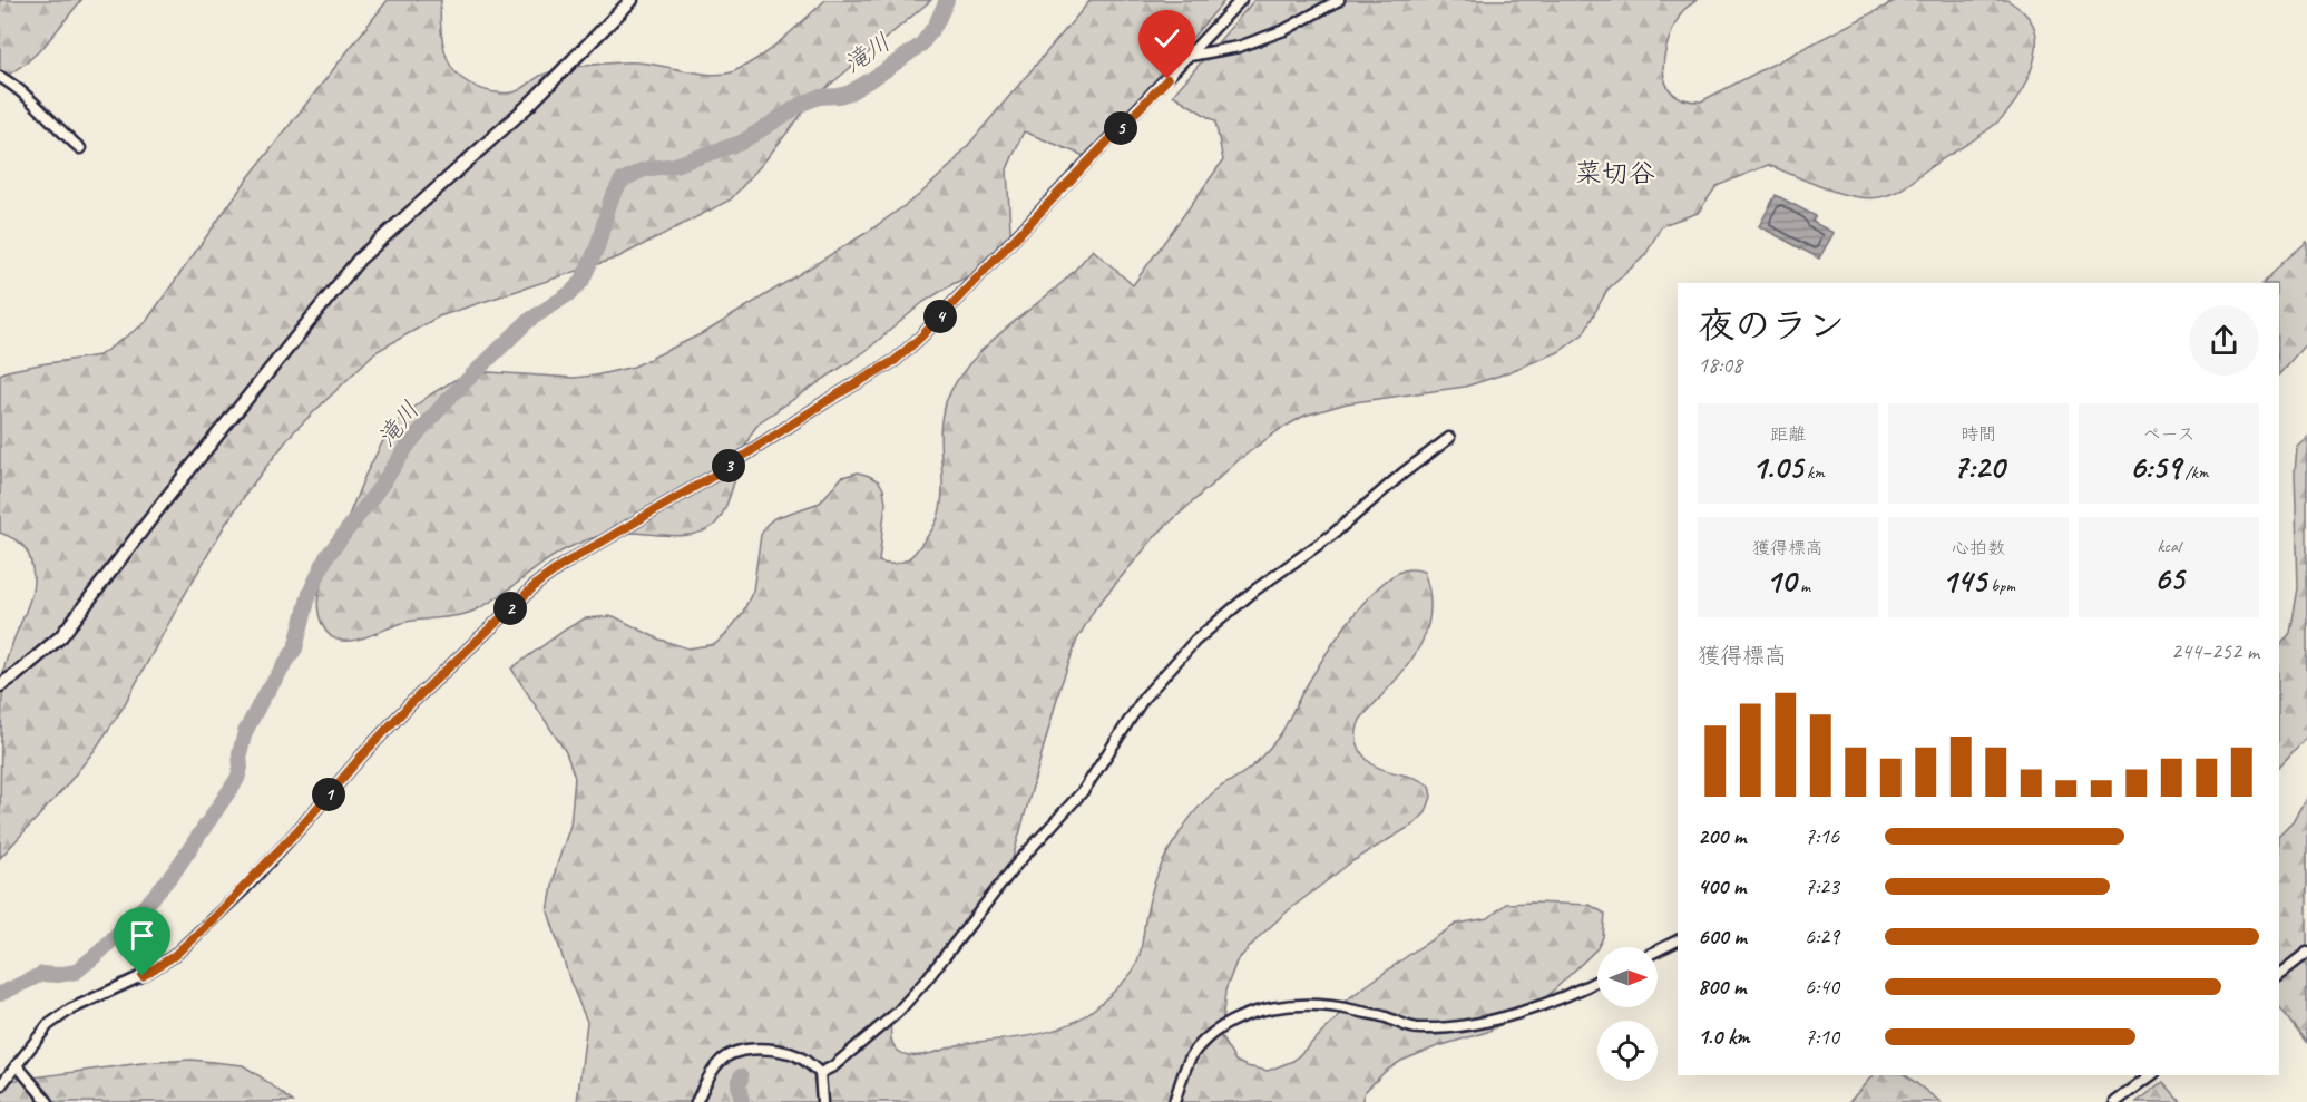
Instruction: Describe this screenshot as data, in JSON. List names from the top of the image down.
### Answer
{
  "districts": ["菜切谷"],
  "water": ["滝川"],
  "north": "right",
  "page": {
    "pins": [
      "5",
      "4",
      "3",
      "2",
      "1"
    ],
    "heading": ["夜のラン", "18:08"],
    "stats": [
      ["距離", "1.05 km"],
      ["時間", "7:20"],
      ["ペース", "6:59 /km"],
      ["獲得標高", "10 m"],
      ["心拍数", "145 bpm"],
      ["kcal", "65"]
    ],
    "chart": ["獲得標高", "244–252 m"],
    "list": [
      {
        "name": "200 m",
        "note": "7:16"
      },
      {
        "name": "400 m",
        "note": "7:23"
      },
      {
        "name": "600 m",
        "note": "6:29"
      },
      {
        "name": "800 m",
        "note": "6:40"
      },
      {
        "name": "1.0 km",
        "note": "7:10"
      }
    ]
  }
}
